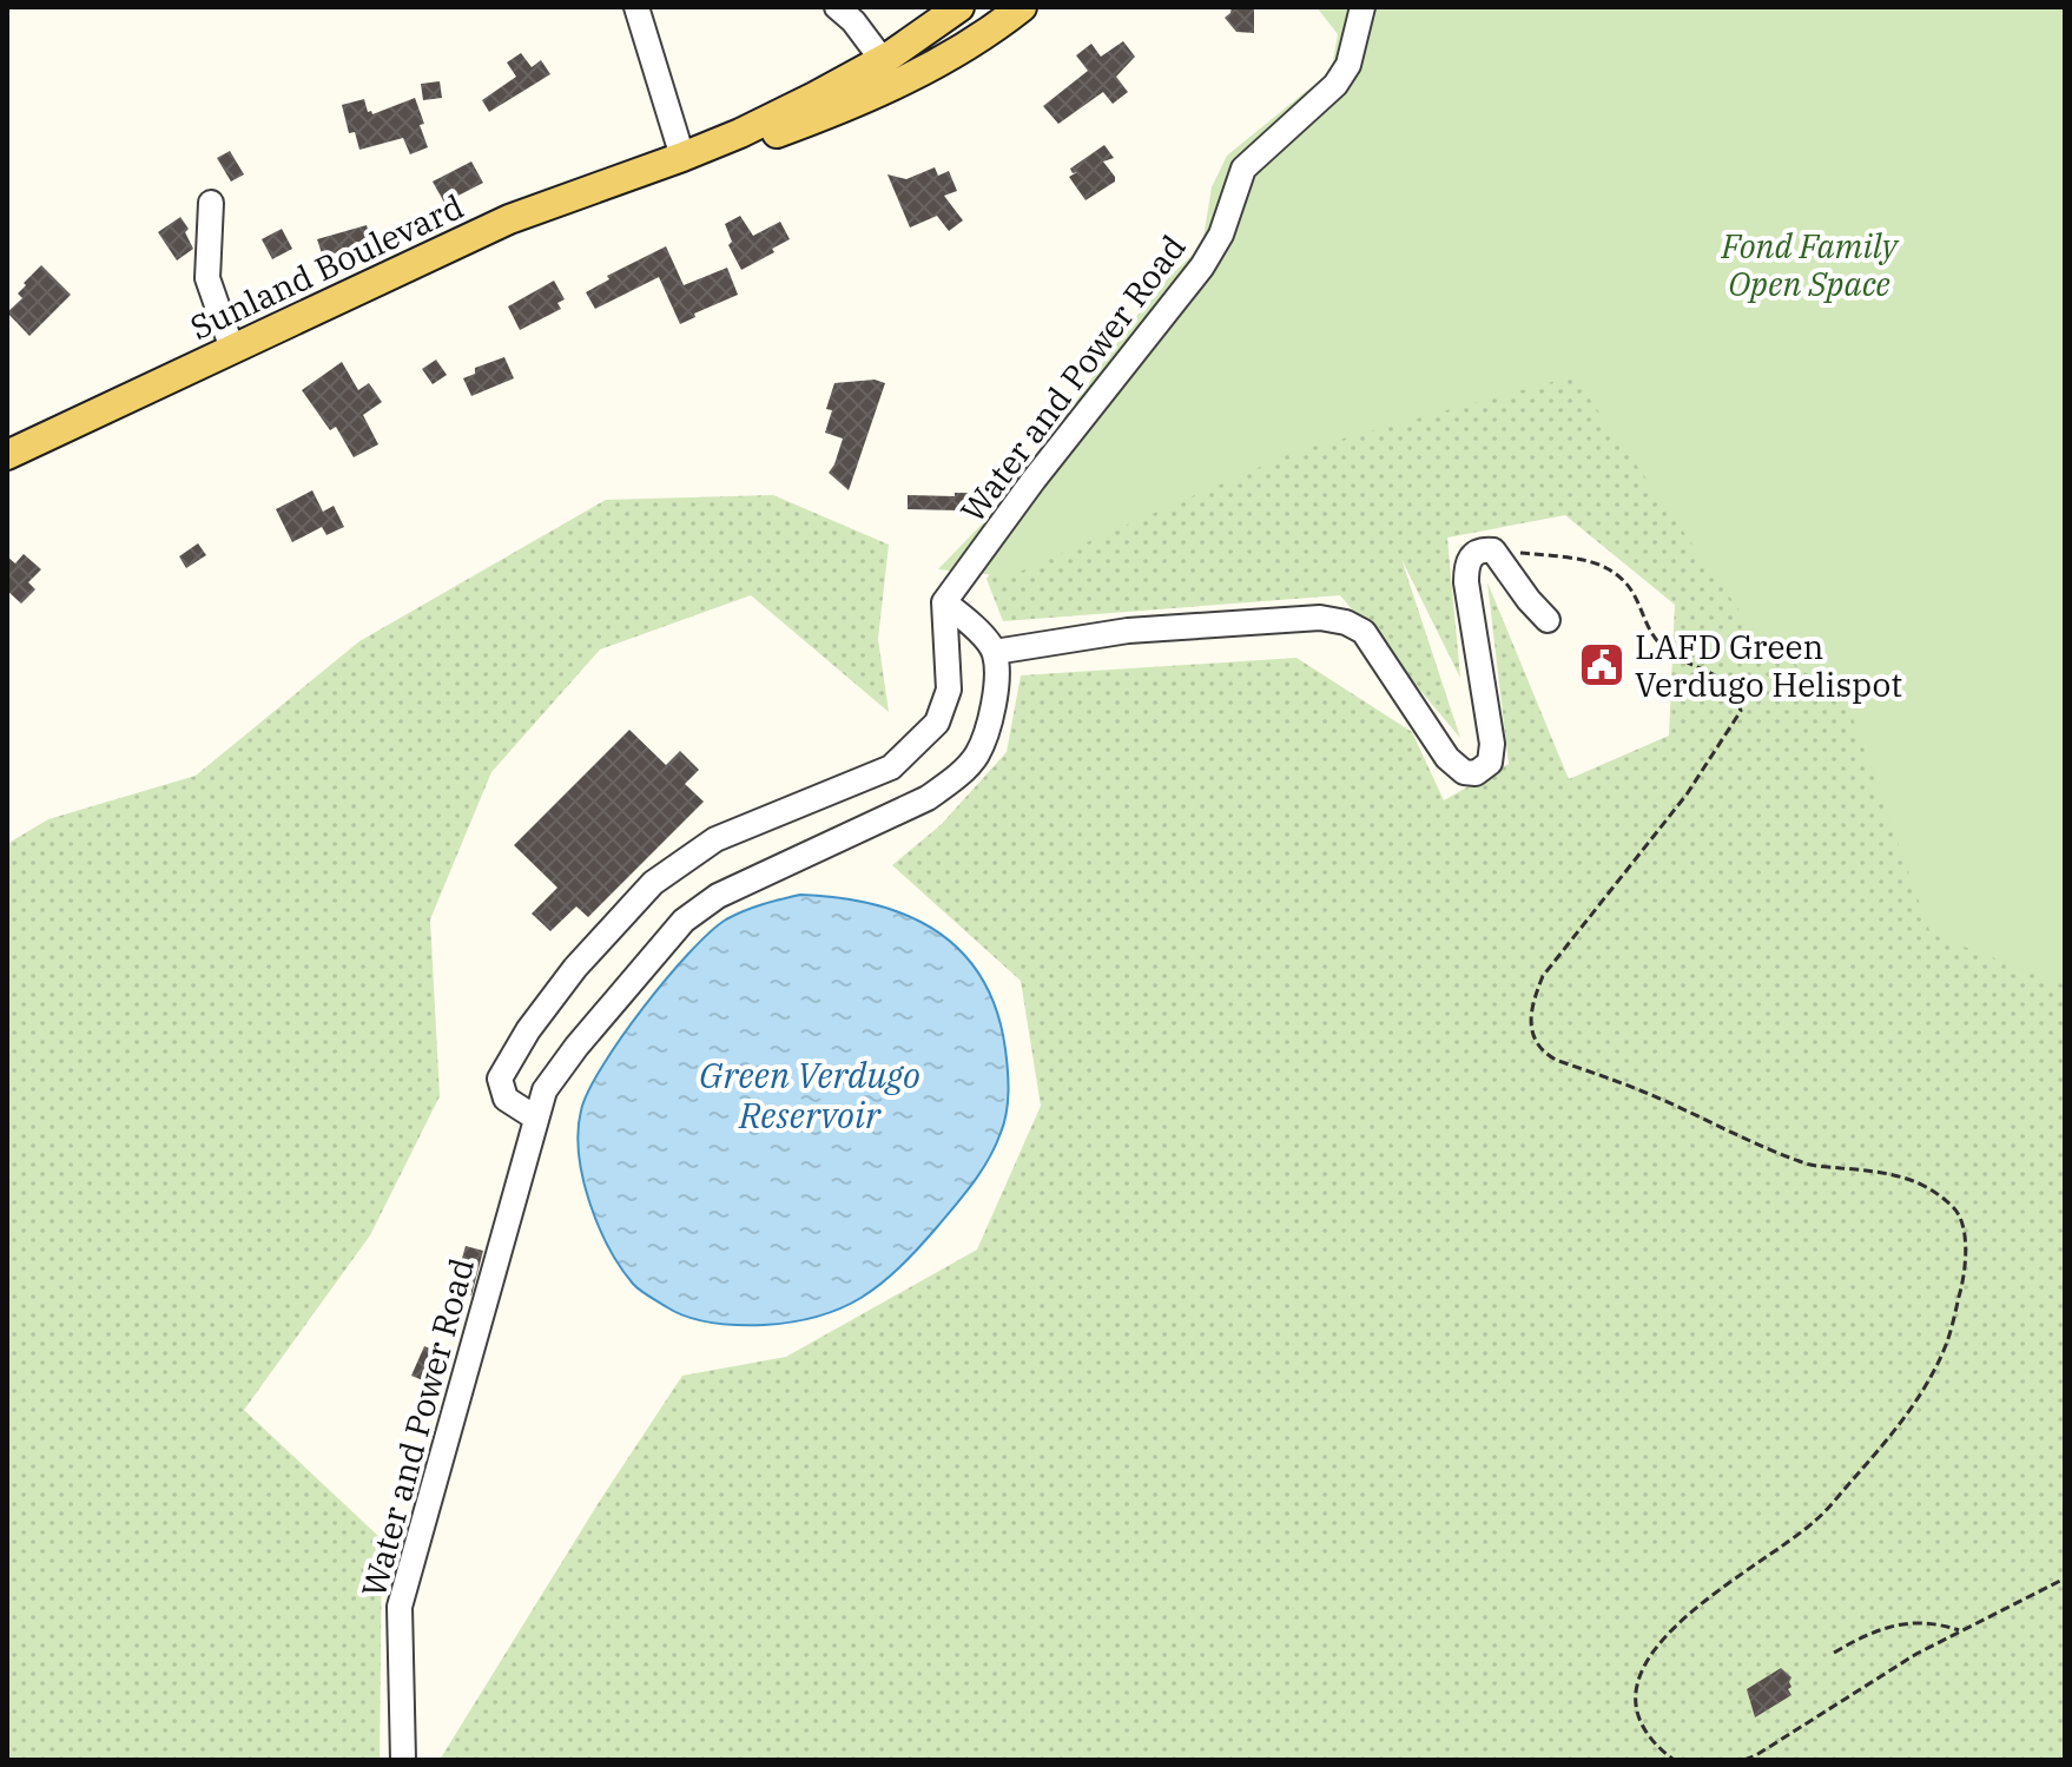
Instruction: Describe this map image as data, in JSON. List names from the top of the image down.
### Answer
{
  "streets": {
    "main road": ["Sunland Boulevard"],
    "street": ["Water and Power Road"]
  },
  "water": ["Green Verdugo Reservoir"],
  "parks": ["Fond Family Open Space"],
  "places": {
    "public building": ["LAFD Green Verdugo Helispot"]
  }
}
